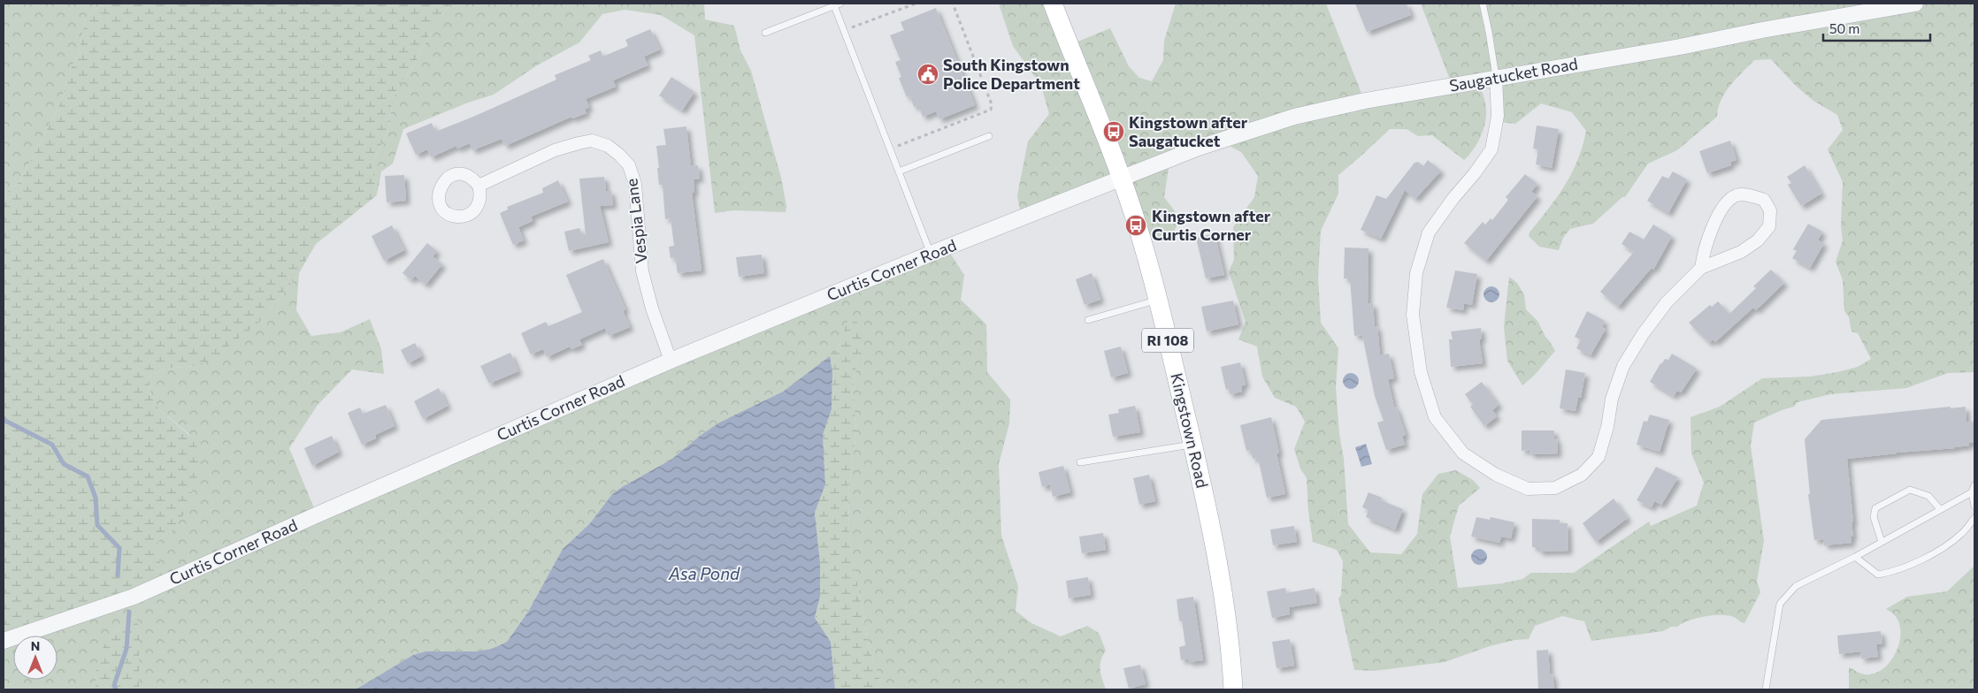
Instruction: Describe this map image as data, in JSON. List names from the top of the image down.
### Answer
{
  "streets": {
    "main road": ["RI 108", "Kingstown Road"],
    "street": ["Saugatucket Road", "Vespia Lane", "Curtis Corner Road"]
  },
  "crossings": [
    ["Saugatucket Road", "Curtis Corner Road"],
    ["Saugatucket Road", "Kingstown Road"],
    ["Vespia Lane", "Curtis Corner Road"],
    ["Curtis Corner Road", "Kingstown Road"]
  ],
  "water": ["Asa Pond"],
  "places": {
    "public building": ["South Kingstown Police Department"],
    "bus stop": ["Kingstown after Saugatucket", "Kingstown after Curtis Corner"]
  },
  "scale_bar": "50 m",
  "north": "top"
}
